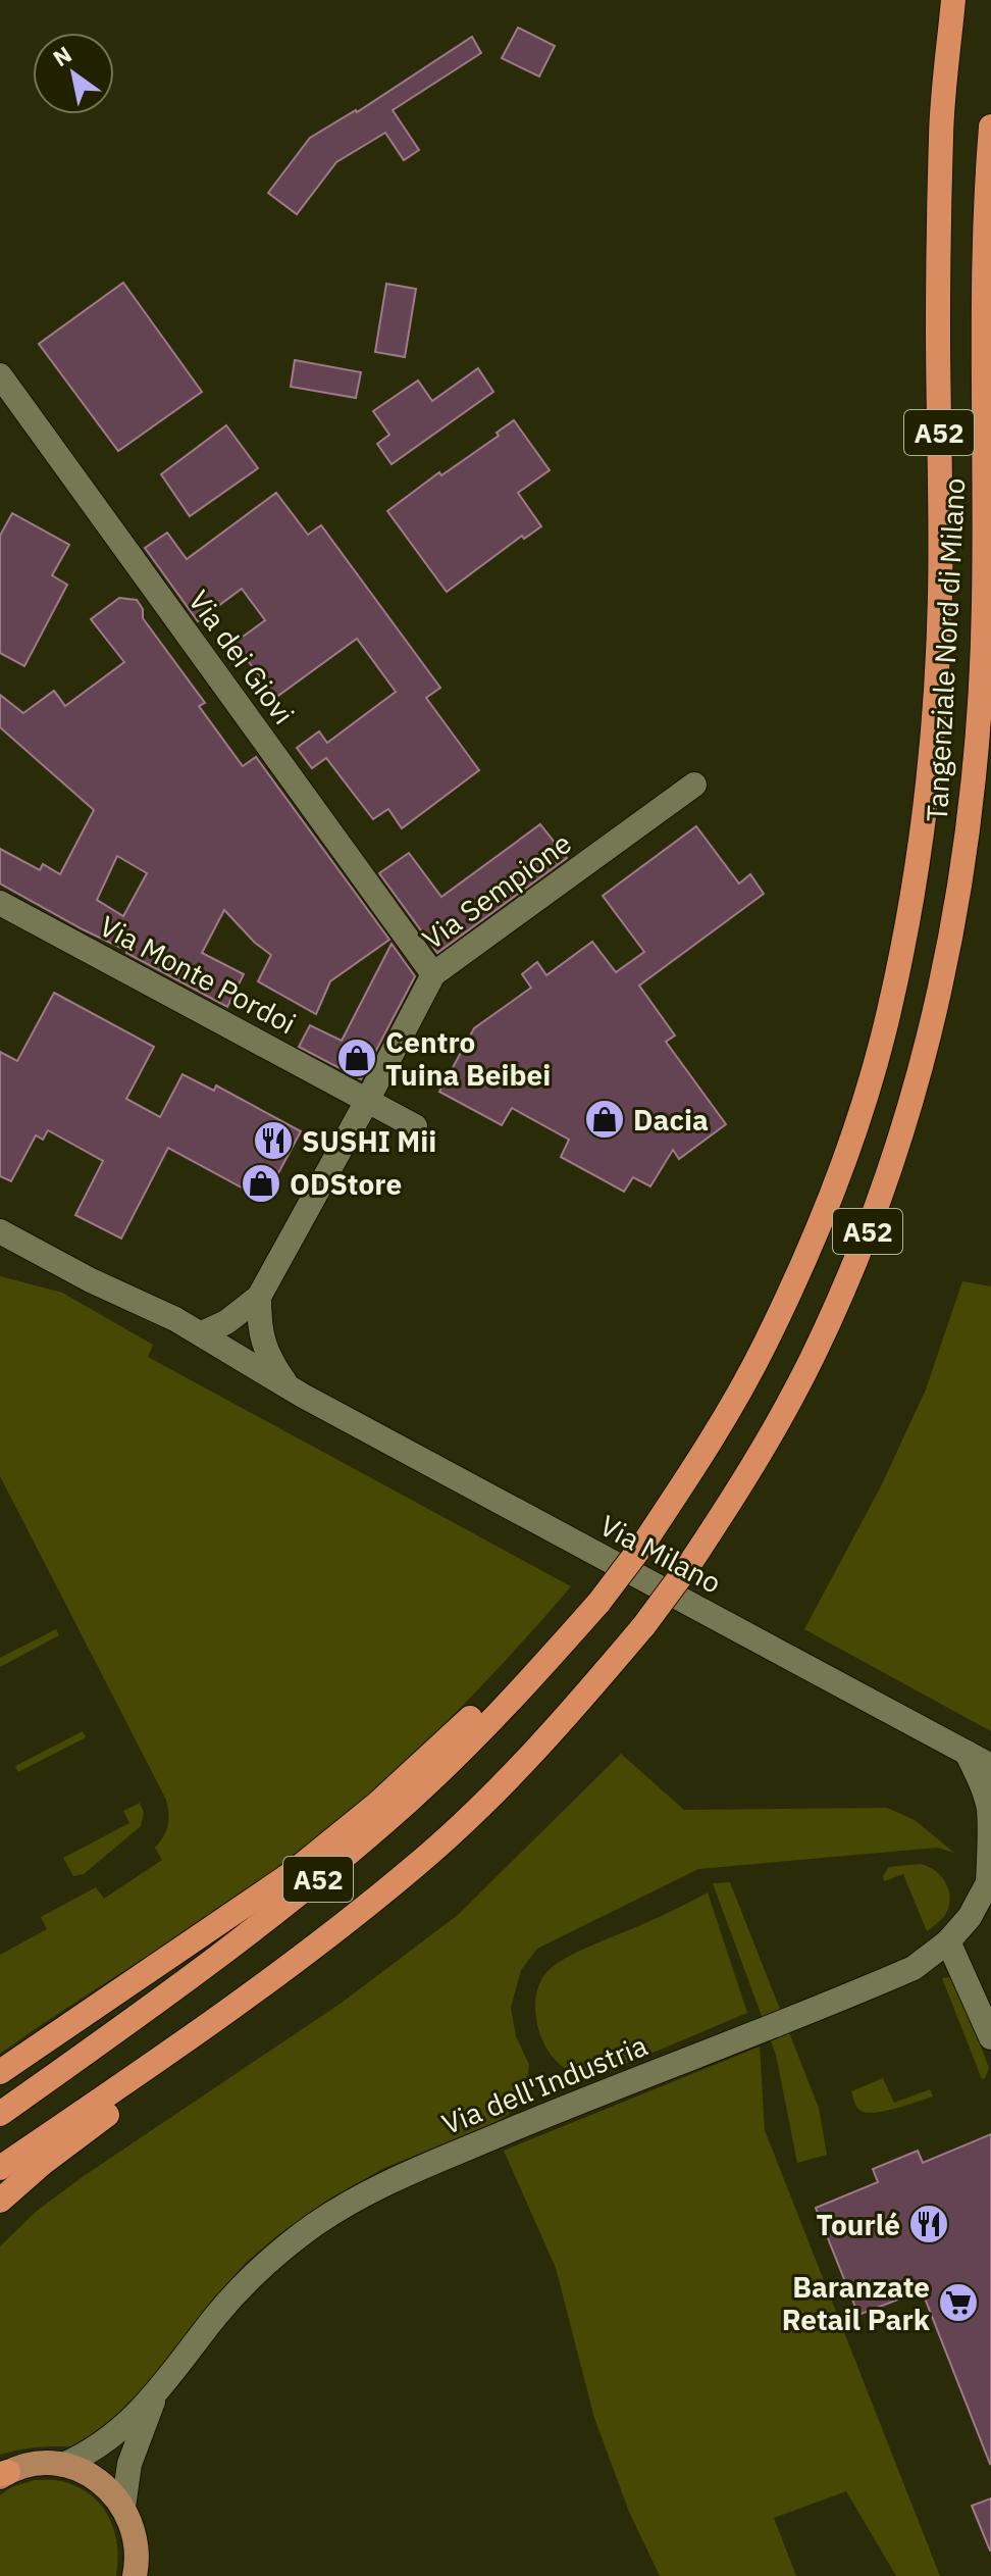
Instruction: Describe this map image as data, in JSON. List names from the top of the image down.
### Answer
{
  "streets": {
    "highway": ["A52", "Tangenziale Nord di Milano"],
    "street": [
      "Via dei Giovi",
      "Via Sempione",
      "Via Monte Pordoi",
      "Via Milano",
      "Via dell'Industria"
    ]
  },
  "crossings": [
    ["Via dei Giovi", "Via Sempione"],
    ["Via Sempione", "Via Monte Pordoi"],
    ["Via Sempione", "Via Milano"],
    ["Via Milano", "Via dell'Industria"]
  ],
  "places": {
    "shop": ["Centro Tuina Beibei", "Dacia", "ODStore"],
    "restaurant": ["SUSHI Mii", "Tourlé"],
    "supermarket": ["Baranzate Retail Park"]
  },
  "north": "top left"
}
